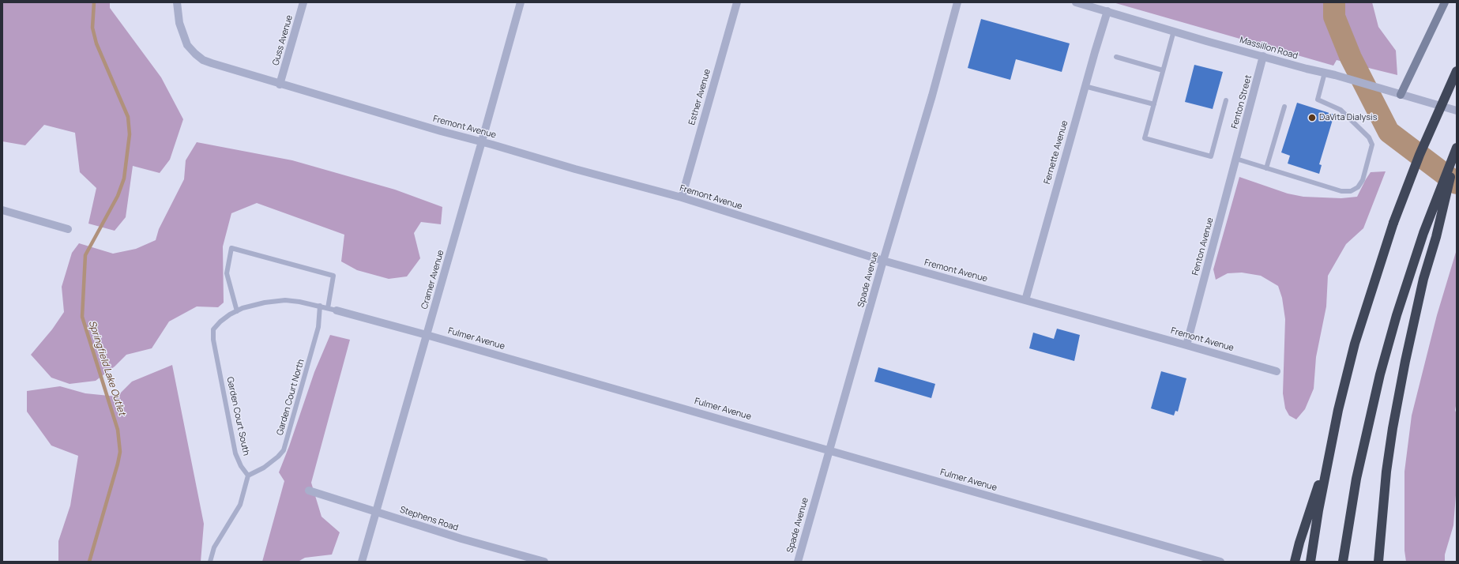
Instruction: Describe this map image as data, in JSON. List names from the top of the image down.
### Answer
{
  "streets": {
    "street": [
      "Guss Avenue",
      "Massillon Road",
      "Esther Avenue",
      "Fenton Street",
      "Fremont Avenue",
      "Fernette Avenue",
      "Fenton Avenue",
      "Cramer Avenue",
      "Spade Avenue",
      "Fulmer Avenue",
      "Stephens Road"
    ],
    "lane": ["Garden Court North", "Garden Court South"]
  },
  "crossings": [
    ["Guss Avenue", "Fremont Avenue"],
    ["Massillon Road", "Fenton Street"],
    ["Massillon Road", "Fernette Avenue"],
    ["Esther Avenue", "Fremont Avenue"],
    ["Fenton Street", "Fenton Avenue"],
    ["Fremont Avenue", "Fernette Avenue"],
    ["Fremont Avenue", "Fenton Avenue"],
    ["Fremont Avenue", "Cramer Avenue"],
    ["Fremont Avenue", "Spade Avenue"],
    ["Cramer Avenue", "Fulmer Avenue"],
    ["Cramer Avenue", "Stephens Road"],
    ["Spade Avenue", "Fulmer Avenue"],
    ["Fulmer Avenue", "Garden Court North"],
    ["Fulmer Avenue", "Garden Court South"],
    ["Garden Court North", "Garden Court South"]
  ],
  "water": ["Springfield Lake Outlet"],
  "places": ["DaVita Dialysis"]
}
